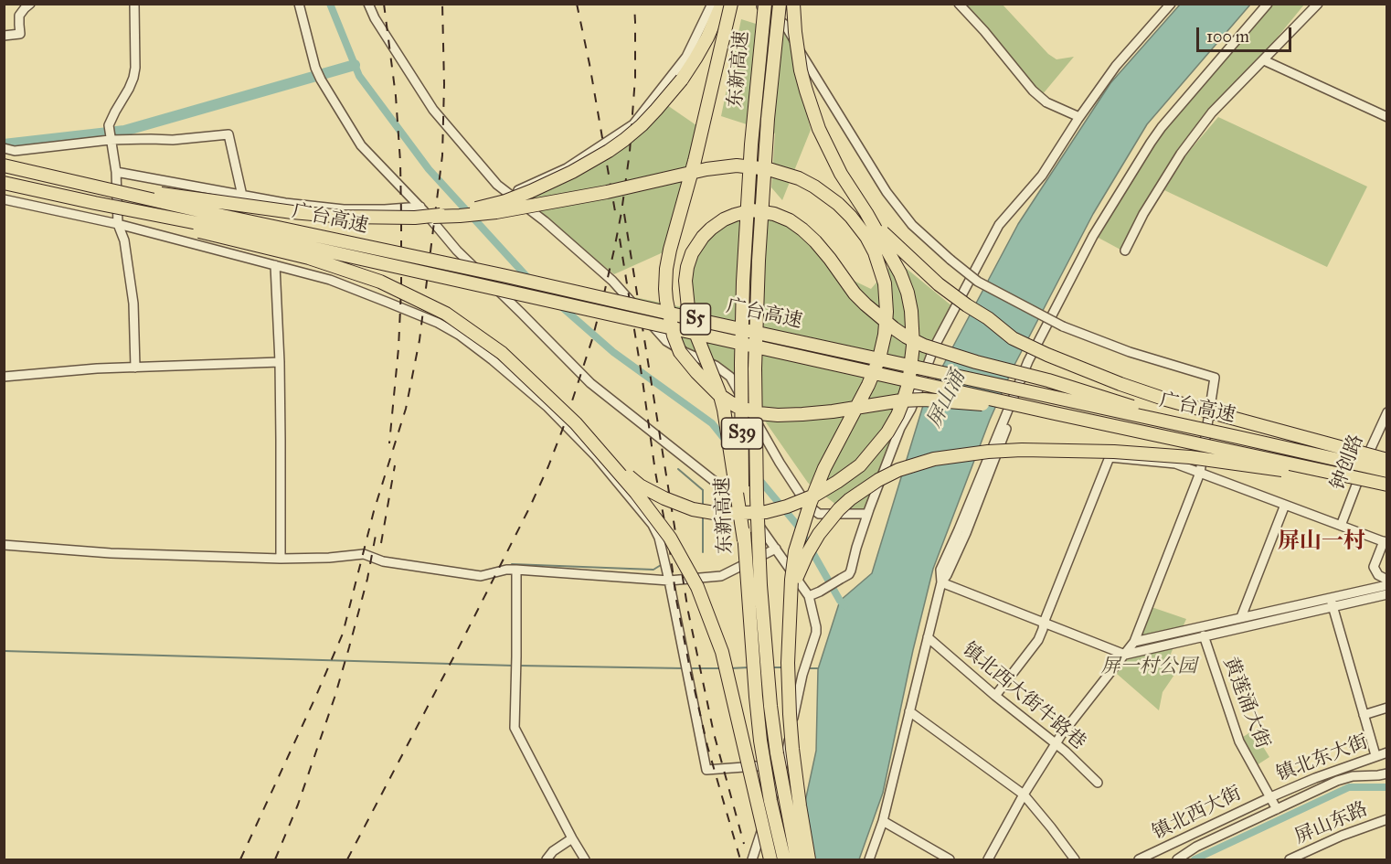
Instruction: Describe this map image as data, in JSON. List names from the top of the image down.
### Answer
{
  "streets": {
    "highway": [
      "东新高速",
      "广台高速",
      "S5",
      "S39"
    ],
    "street": [
      "钟创路",
      "镇北西大街牛路巷",
      "黄莲涌大街",
      "镇北东大街",
      "镇北西大街",
      "屏山东路"
    ]
  },
  "crossings": [
    ["黄莲涌大街", "镇北东大街"],
    ["黄莲涌大街", "镇北西大街"],
    ["镇北东大街", "镇北西大街"]
  ],
  "districts": ["屏山一村"],
  "water": ["屏山涌"],
  "parks": ["屏一村公园"],
  "scale_bar": "100 m"
}
